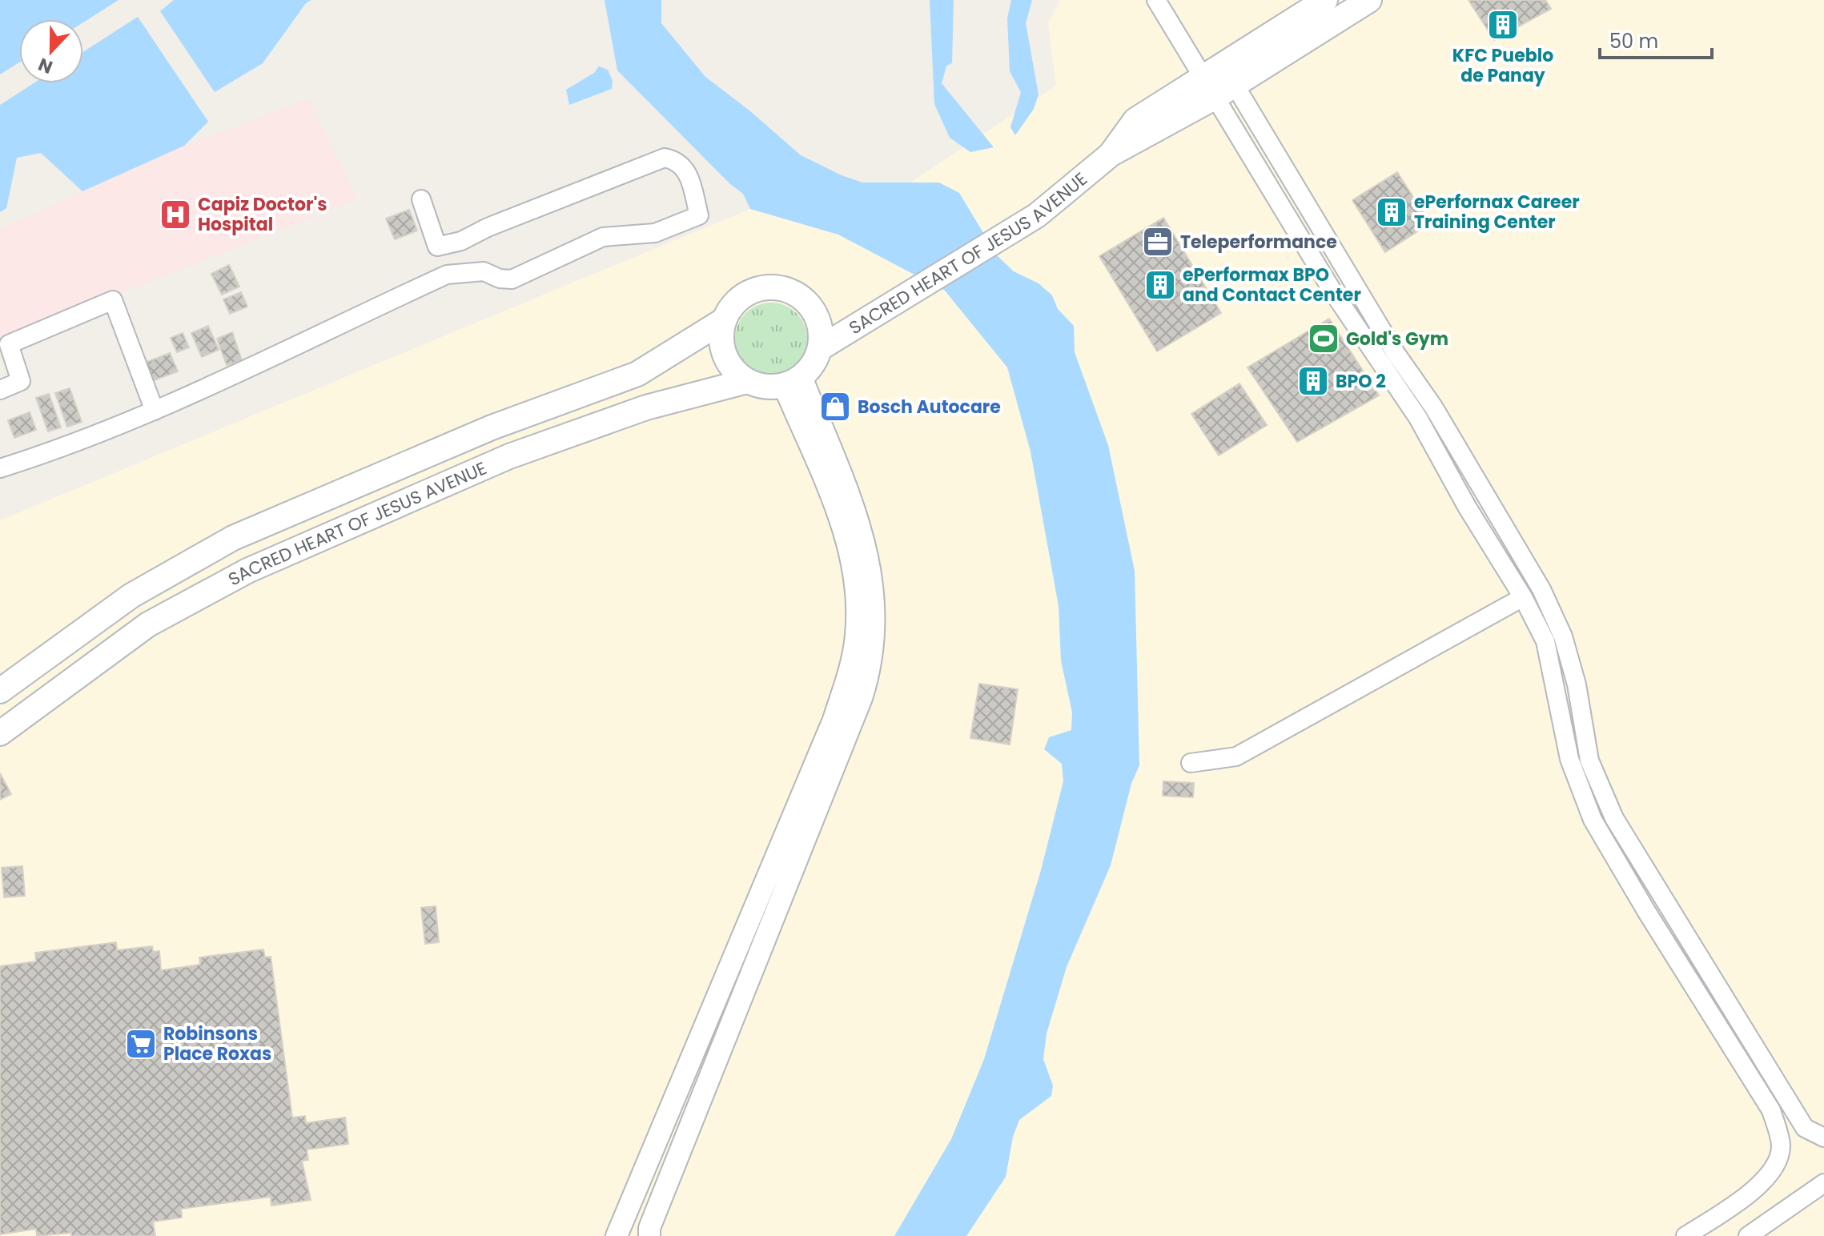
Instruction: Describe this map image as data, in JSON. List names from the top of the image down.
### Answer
{
  "streets": {
    "main road": ["SACRED HEART OF JESUS AVENUE"]
  },
  "places": {
    "building": [
      "KFC Pueblo de Panay",
      "ePerfornax Career Training Center",
      "ePerformax BPO and Contact Center",
      "BPO 2"
    ],
    "hospital": ["Capiz Doctor's Hospital"],
    "office": ["Teleperformance"],
    "sports": ["Gold's Gym"],
    "shop": ["Bosch Autocare"],
    "supermarket": ["Robinsons Place Roxas"]
  },
  "scale_bar": "50 m",
  "north": "bottom"
}
